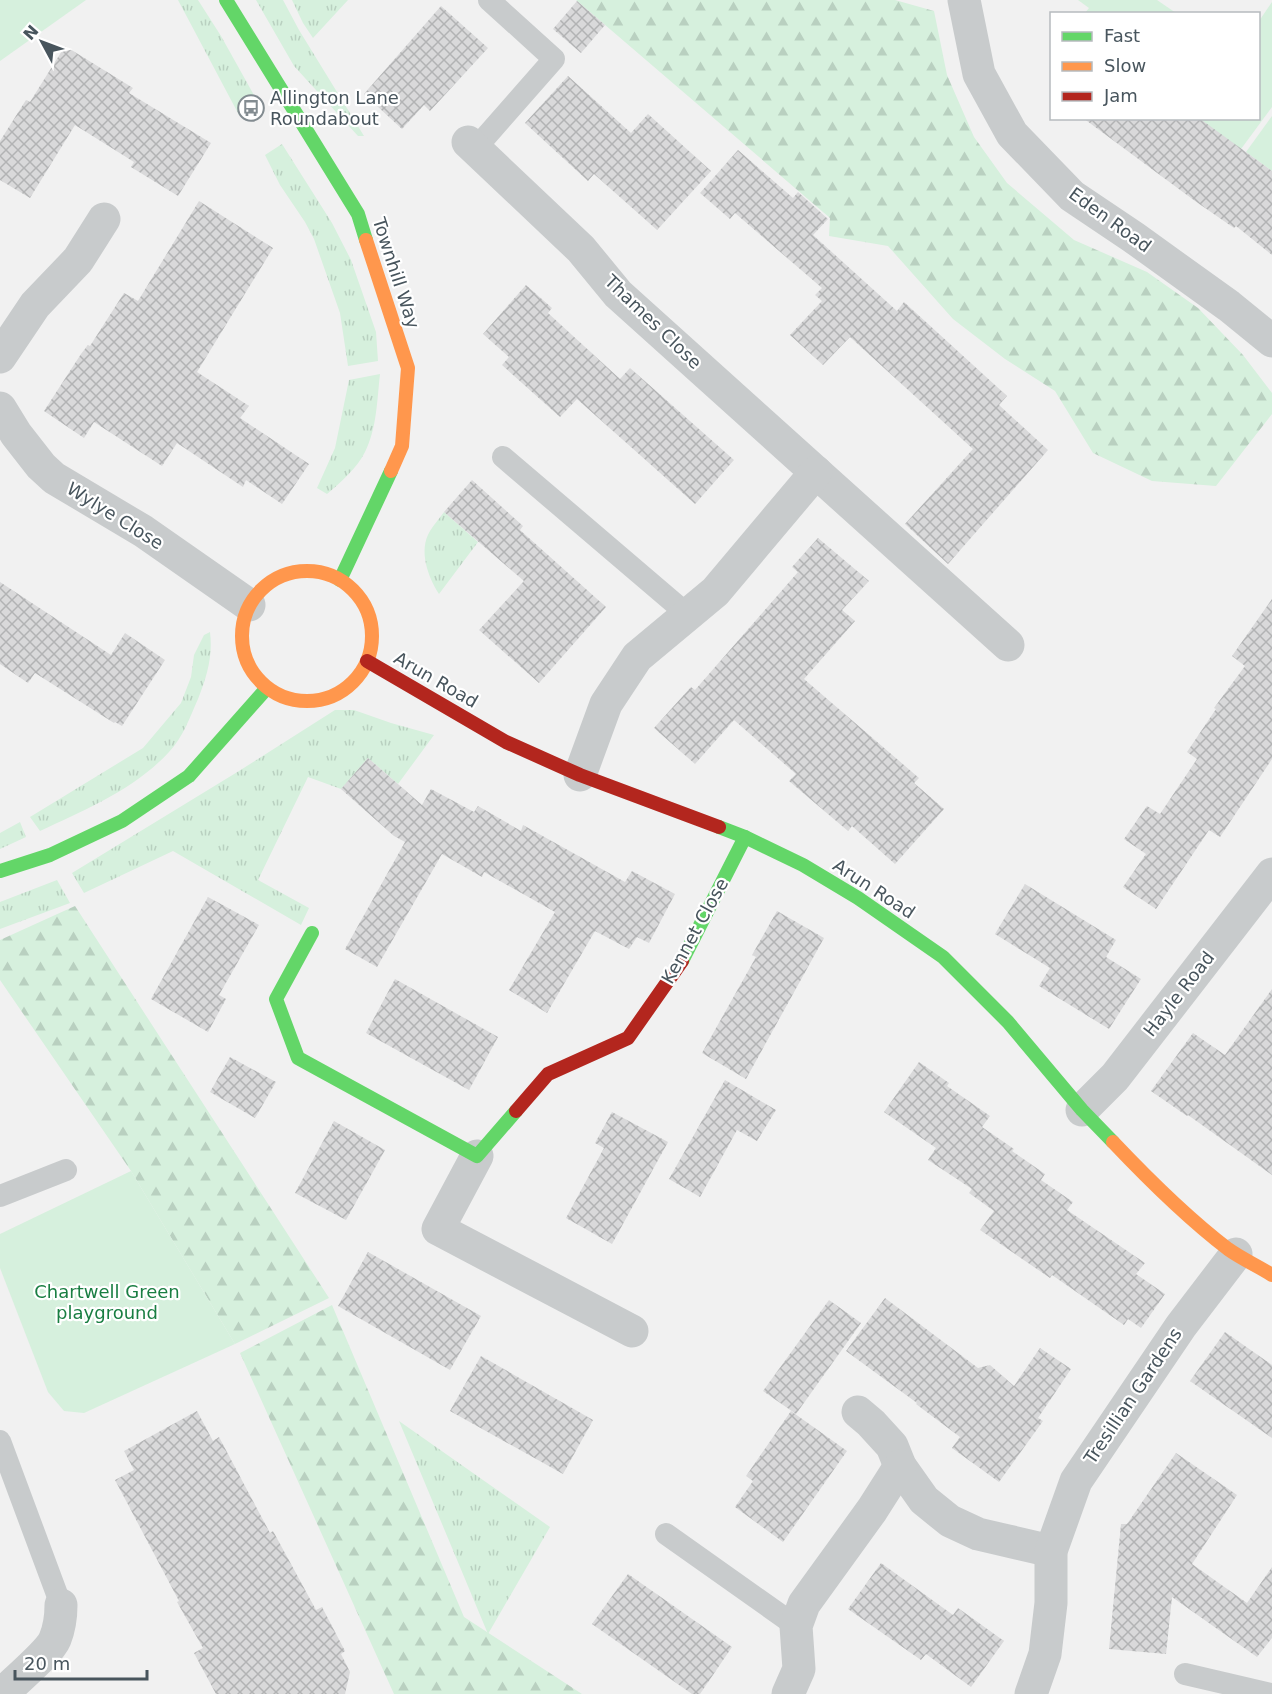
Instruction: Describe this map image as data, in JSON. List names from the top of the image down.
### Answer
{
  "streets": {
    "street": [
      "Eden Road",
      "Townhill Way",
      "Thames Close",
      "Wylye Close",
      "Arun Road",
      "Kennet Close",
      "Hayle Road",
      "Tresillian Gardens"
    ]
  },
  "crossings": [
    ["Townhill Way", "Wylye Close"],
    ["Townhill Way", "Arun Road"],
    ["Wylye Close", "Arun Road"],
    ["Arun Road", "Kennet Close"],
    ["Arun Road", "Hayle Road"],
    ["Arun Road", "Tresillian Gardens"]
  ],
  "parks": ["Chartwell Green playground"],
  "places": {
    "bus stop": ["Allington Lane Roundabout"]
  },
  "legend": ["Fast", "Slow", "Jam"],
  "scale_bar": "20 m",
  "north": "top left"
}
